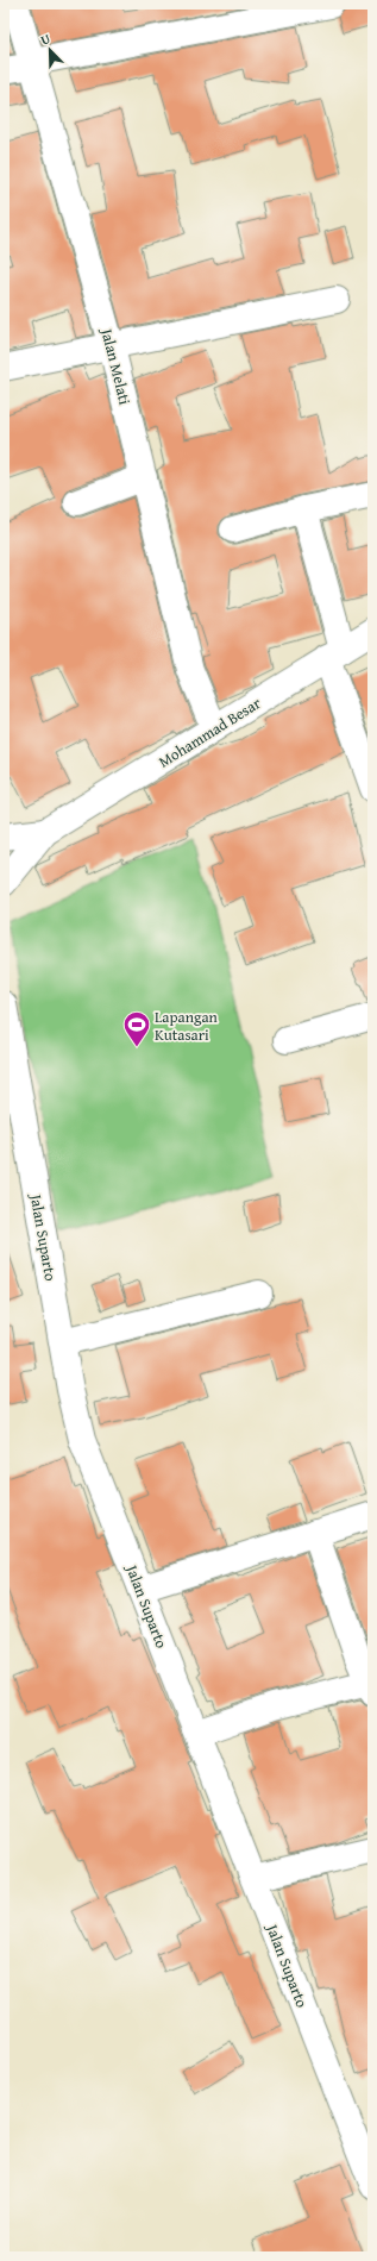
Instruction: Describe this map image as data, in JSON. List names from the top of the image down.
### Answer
{
  "streets": {
    "street": ["Jalan Melati", "Mohammad Besar", "Jalan Suparto"]
  },
  "crossings": [
    ["Jalan Melati", "Mohammad Besar"]
  ],
  "places": {
    "sports": ["Lapangan Kutasari"]
  },
  "north": "top left"
}
